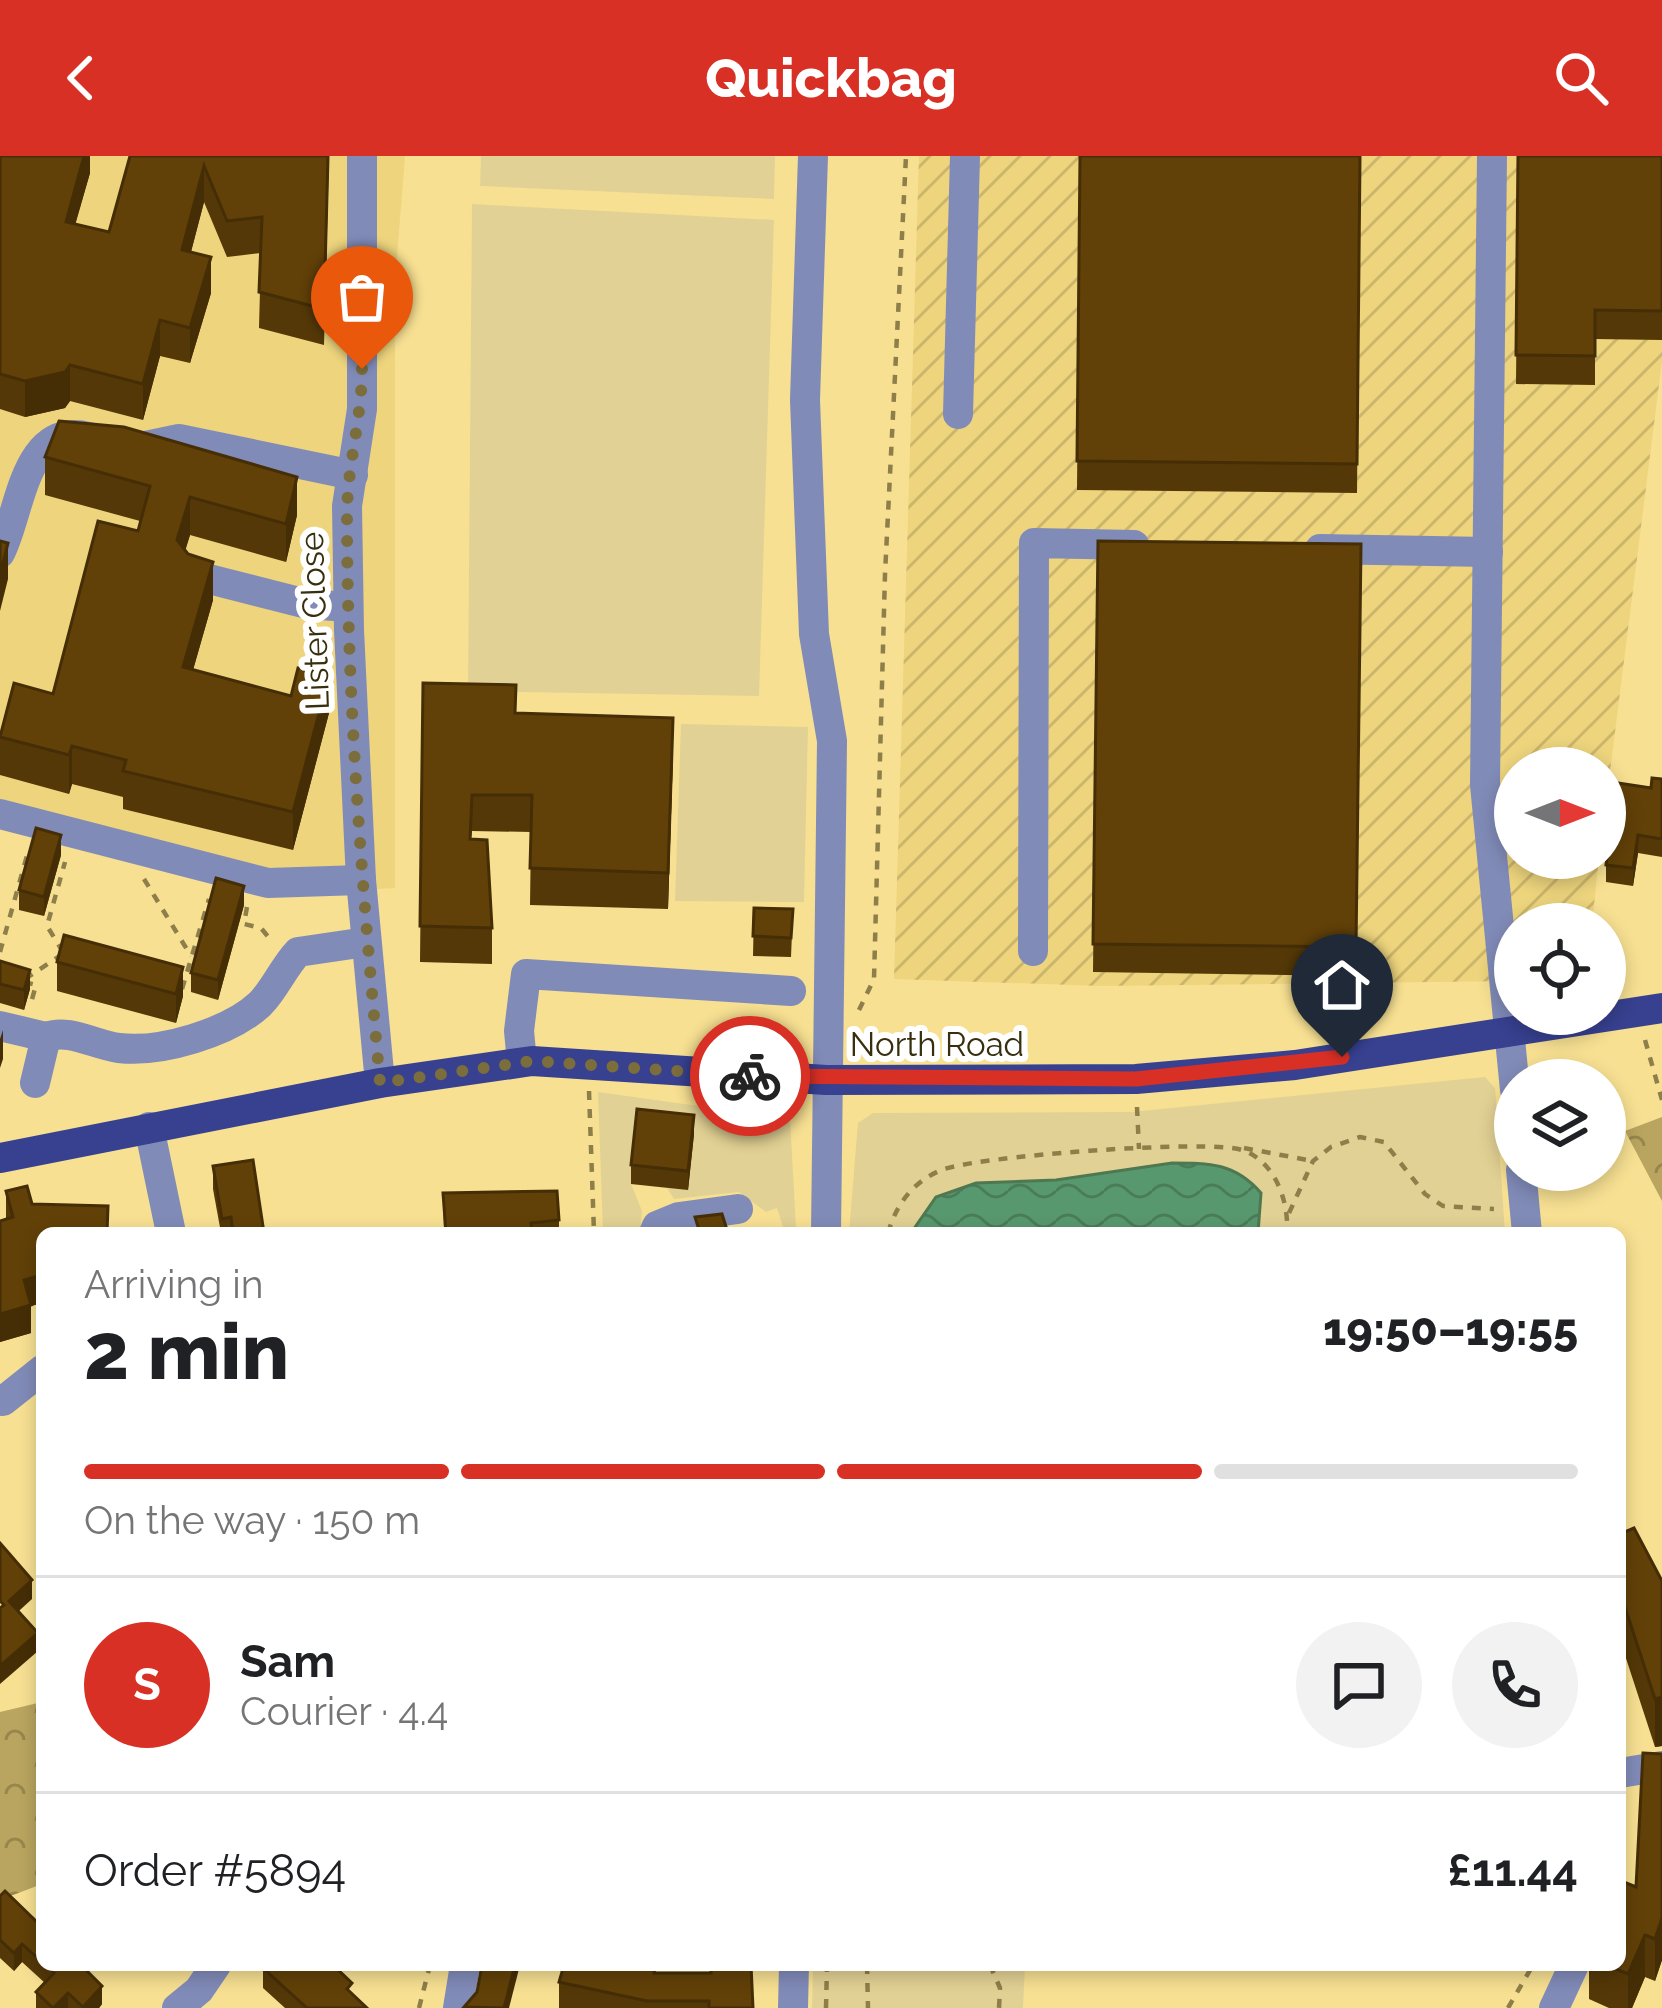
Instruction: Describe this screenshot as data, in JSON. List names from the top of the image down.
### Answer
{
  "streets": {
    "main road": ["North Road"],
    "street": ["Lister Close"]
  },
  "crossings": [
    ["Lister Close", "North Road"]
  ],
  "north": "right",
  "page": {
    "header": "Quickbag",
    "heading": ["2 min", "Arriving in", "19:50–19:55"],
    "panel": [
      "Sam",
      "Courier · 4.4",
      "Order #5894",
      "£11.44"
    ],
    "bar": "On the way · 150 m",
    "round": "S"
  }
}
